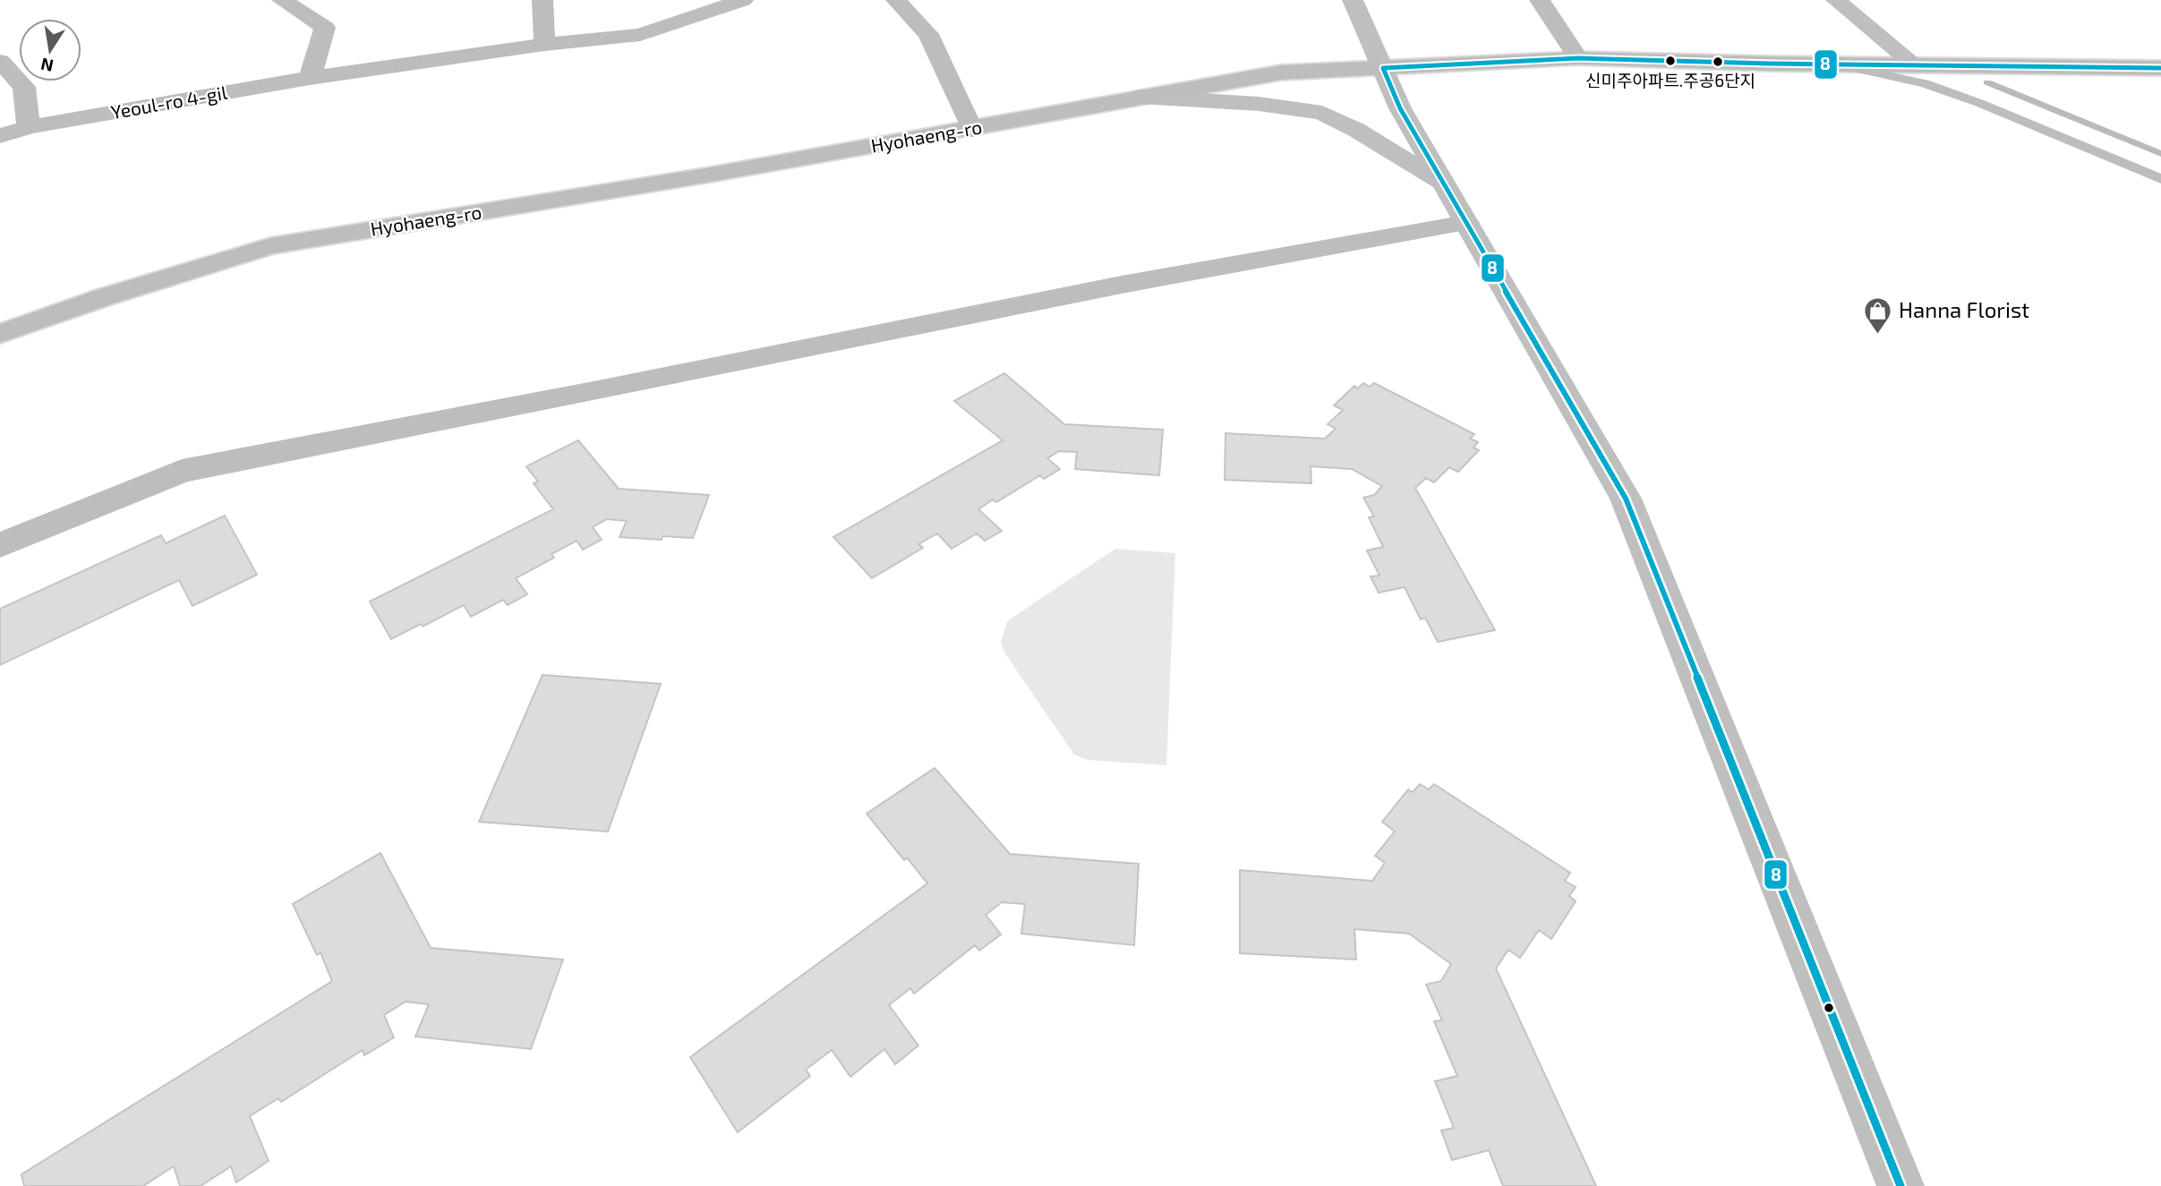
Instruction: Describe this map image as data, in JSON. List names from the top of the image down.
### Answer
{
  "streets": {
    "street": ["Yeoul-ro 4-gil", "Hyohaeng-ro"]
  },
  "places": {
    "other": ["신미주아파트.주공6단지"],
    "shop": ["Hanna Florist"]
  },
  "lines": ["transit line 8"],
  "north": "bottom"
}
